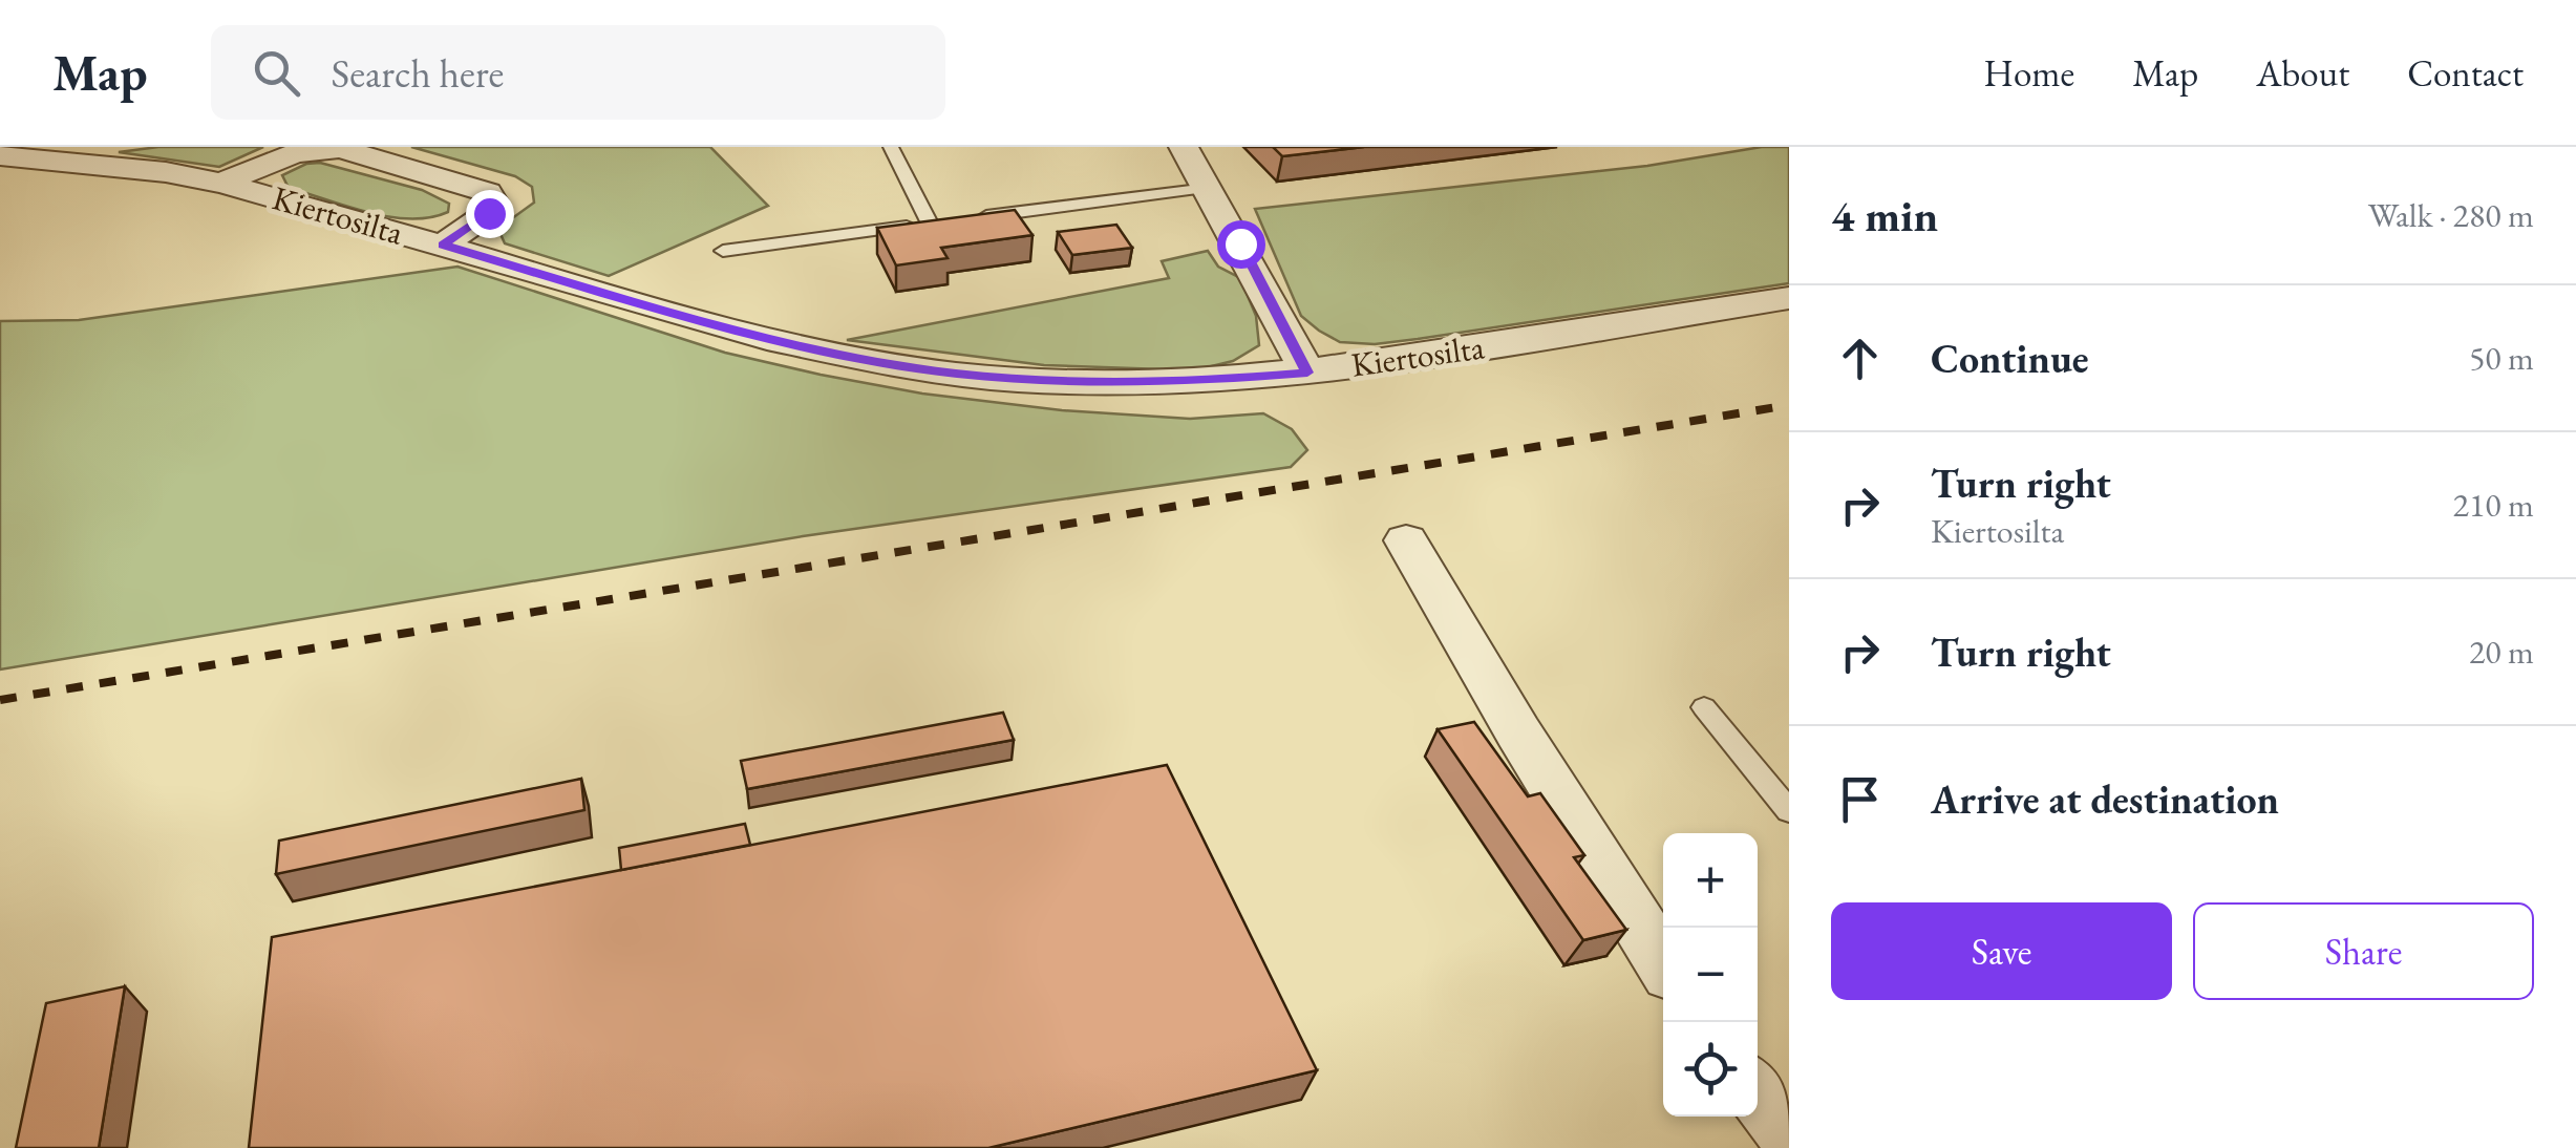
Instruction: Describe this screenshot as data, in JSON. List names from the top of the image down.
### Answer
{
  "streets": {
    "street": ["Kiertosilta"]
  },
  "page": {
    "header": "Map",
    "search": "Search here",
    "nav": [
      "Home",
      "Map",
      "About",
      "Contact"
    ],
    "heading": ["4 min", "Walk · 280 m"],
    "list": [
      ["Continue", "50 m"],
      ["Turn right", "Kiertosilta", "210 m"],
      ["Turn right", "20 m"],
      "Arrive at destination"
    ],
    "map_buttons": ["+", "−"],
    "buttons": ["Save", "Share"]
  }
}
